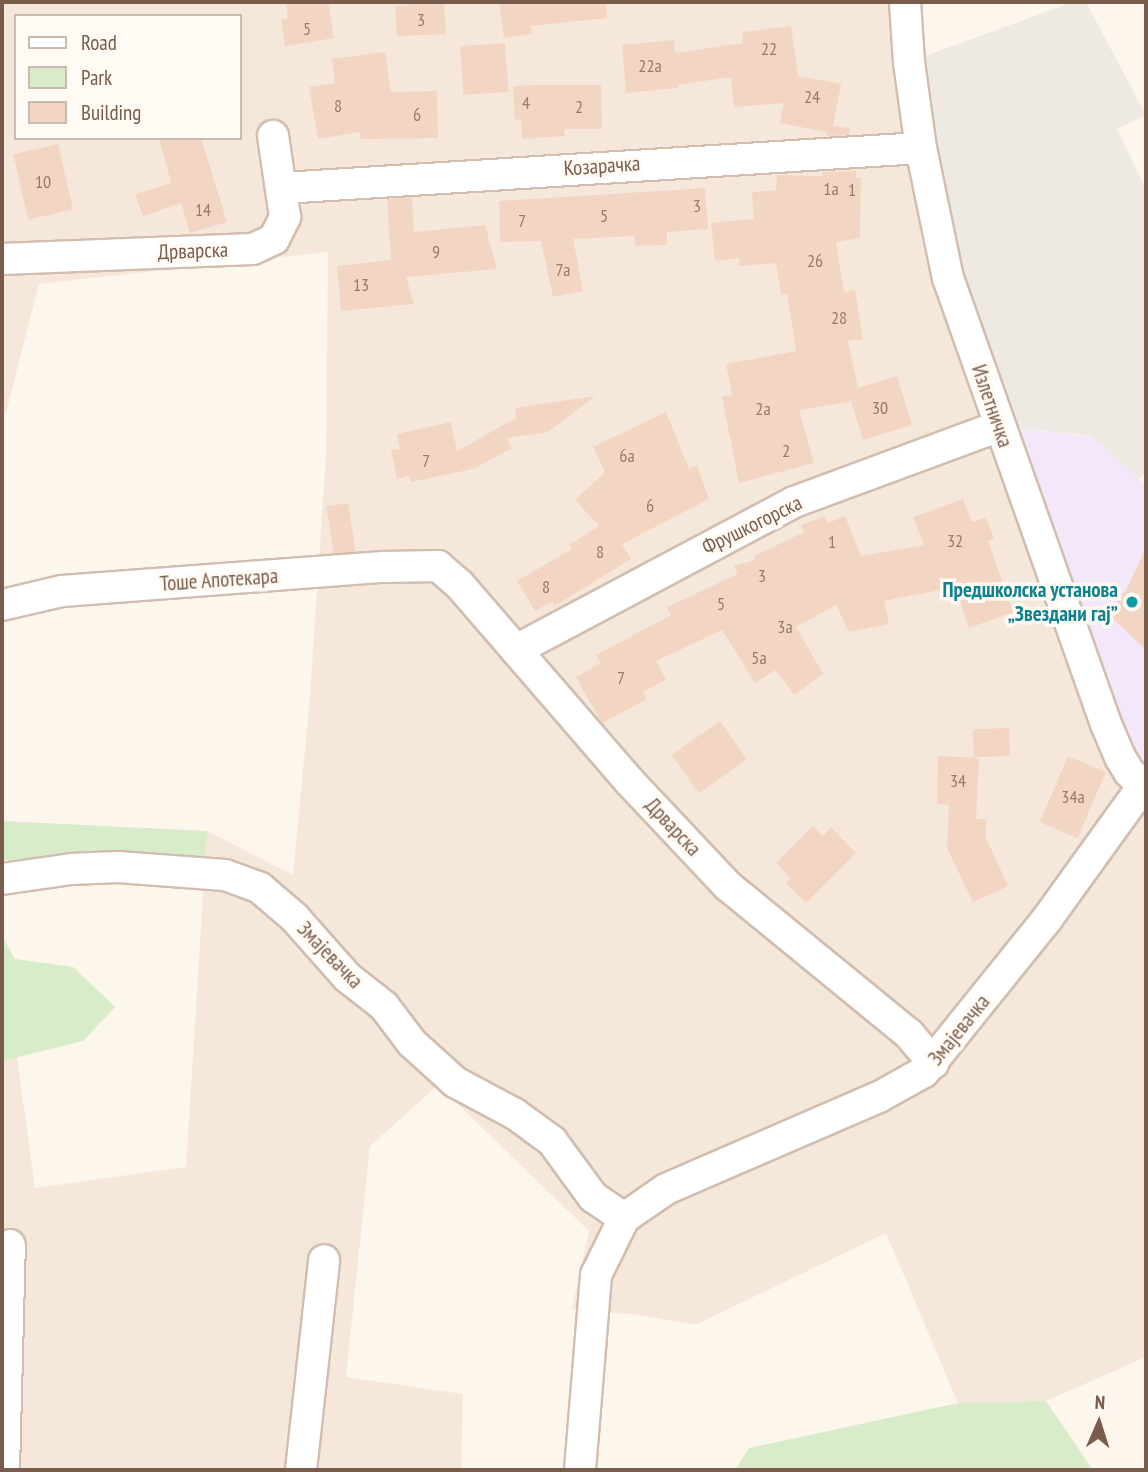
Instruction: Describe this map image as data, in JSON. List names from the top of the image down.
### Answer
{
  "streets": {
    "street": [
      "Козарачка",
      "Дрварска",
      "Излетничка",
      "Фрушкогорска",
      "Тоше Апотекара",
      "Змајевачка"
    ]
  },
  "crossings": [
    ["Козарачка", "Дрварска"],
    ["Козарачка", "Излетничка"],
    ["Дрварска", "Фрушкогорска"],
    ["Дрварска", "Тоше Апотекара"],
    ["Дрварска", "Змајевачка"],
    ["Излетничка", "Фрушкогорска"],
    ["Излетничка", "Змајевачка"]
  ],
  "places": ["Предшколска установа „Звездани гај”"],
  "house_numbers": [
    "3",
    "5",
    "22",
    "22a",
    "24",
    "4",
    "8",
    "2",
    "6",
    "10",
    "1a",
    "1",
    "3",
    "14",
    "5",
    "7",
    "9",
    "26",
    "7a",
    "13",
    "28",
    "30",
    "2a",
    "2",
    "6a",
    "7",
    "6",
    "32",
    "1",
    "8",
    "3",
    "8",
    "5",
    "3a",
    "5a",
    "7",
    "34",
    "34a"
  ],
  "legend": ["Road", "Park", "Building"],
  "north": "top"
}
